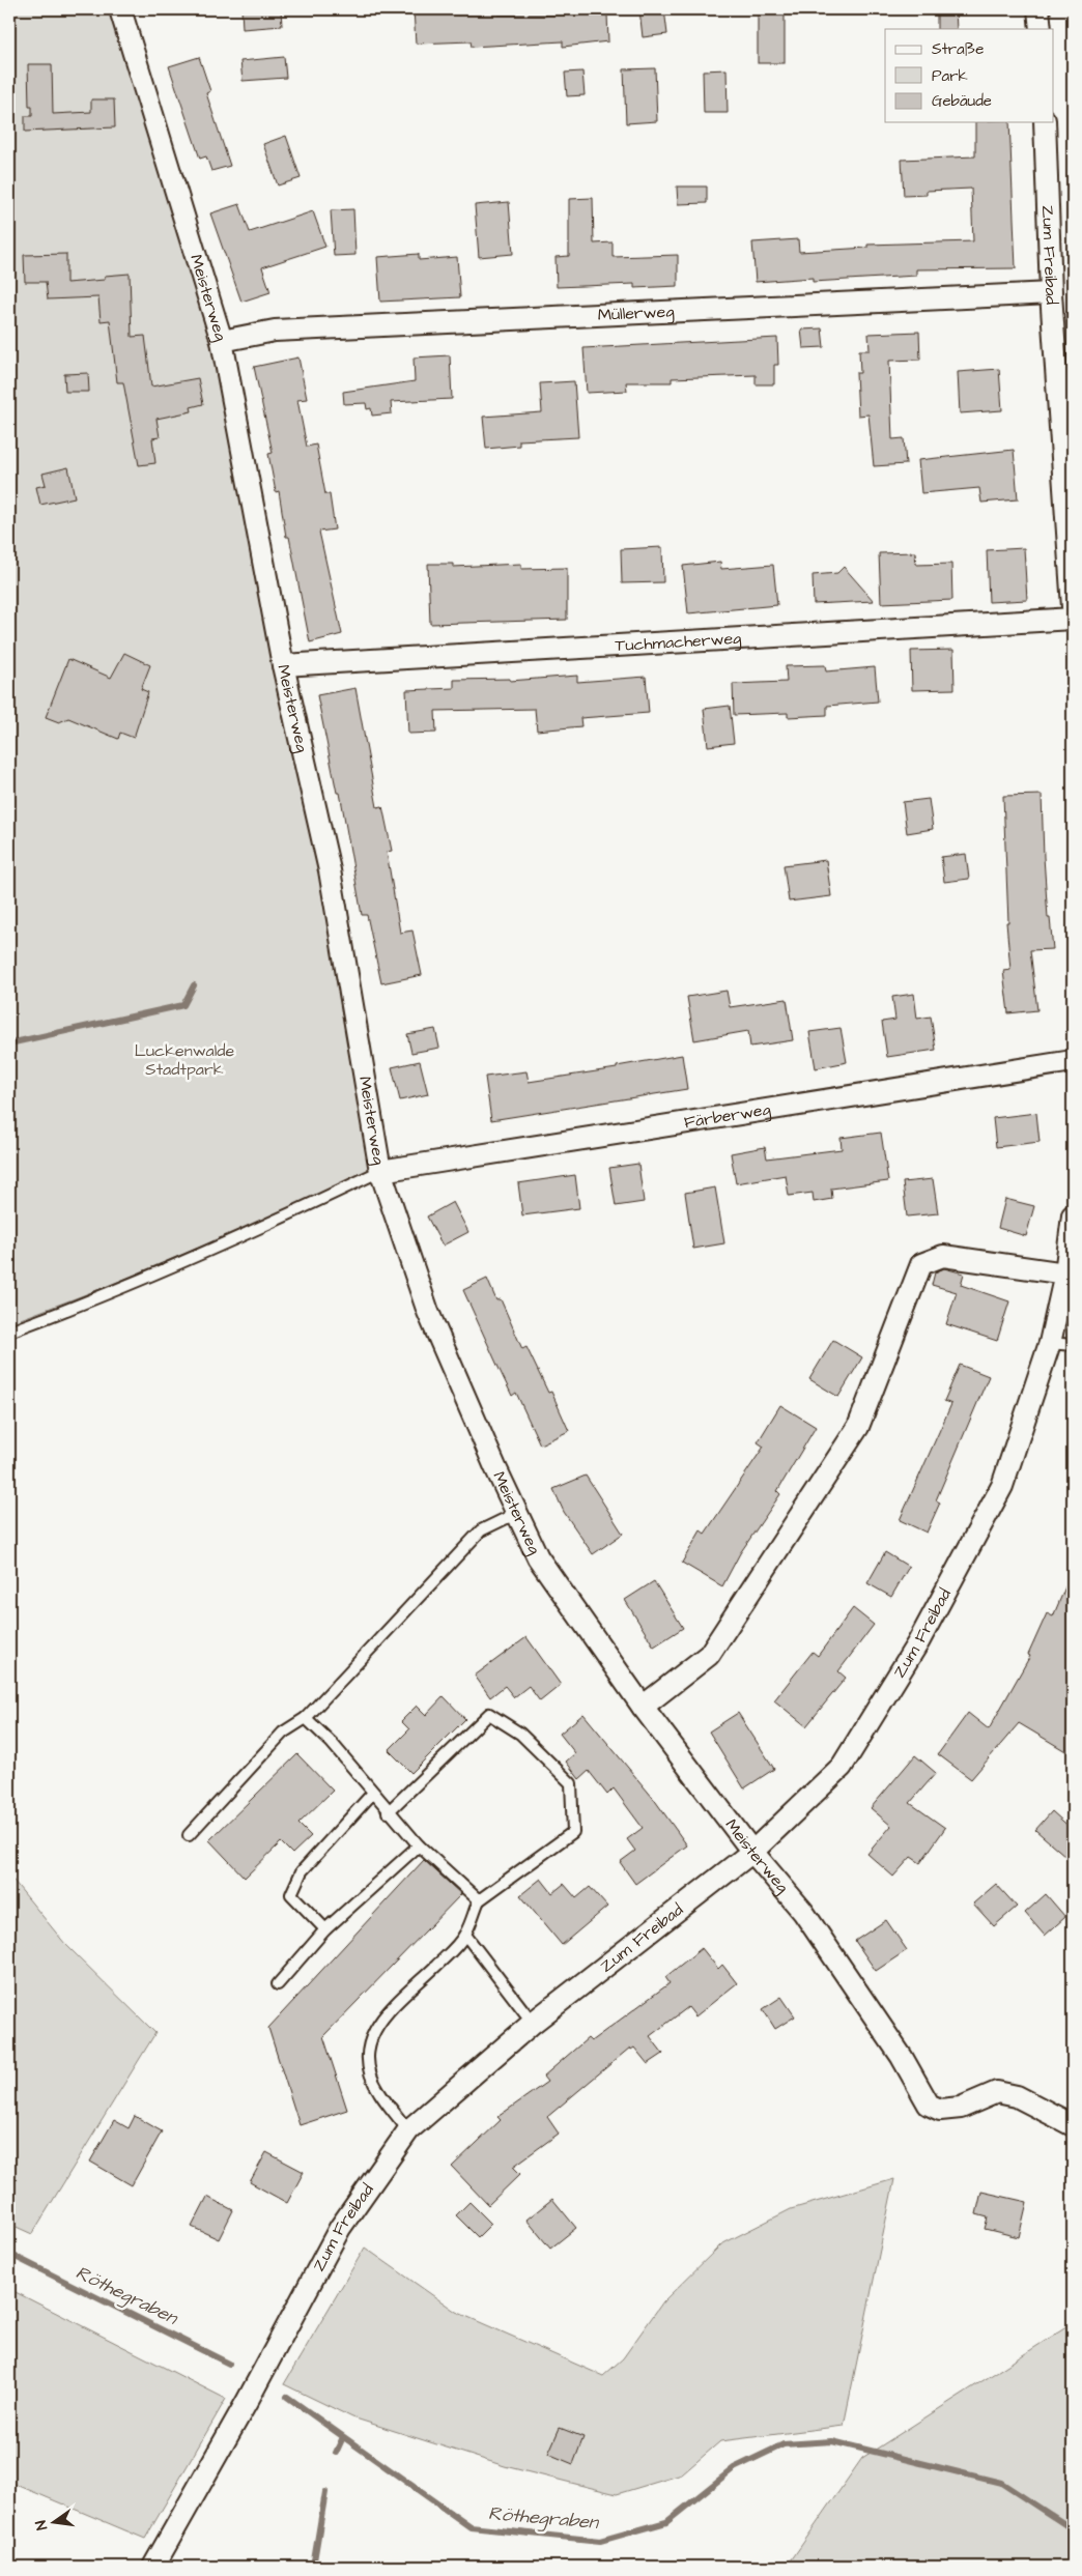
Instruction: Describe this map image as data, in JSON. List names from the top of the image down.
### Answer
{
  "streets": {
    "street": [
      "Zum Freibad",
      "Meisterweg",
      "Müllerweg",
      "Tuchmacherweg",
      "Färberweg"
    ]
  },
  "crossings": [
    ["Zum Freibad", "Meisterweg"],
    ["Zum Freibad", "Müllerweg"],
    ["Meisterweg", "Müllerweg"],
    ["Meisterweg", "Tuchmacherweg"],
    ["Meisterweg", "Färberweg"]
  ],
  "water": ["Röthegraben"],
  "parks": ["Luckenwalde Stadtpark"],
  "legend": ["Straße", "Park", "Gebäude"],
  "north": "left"
}
